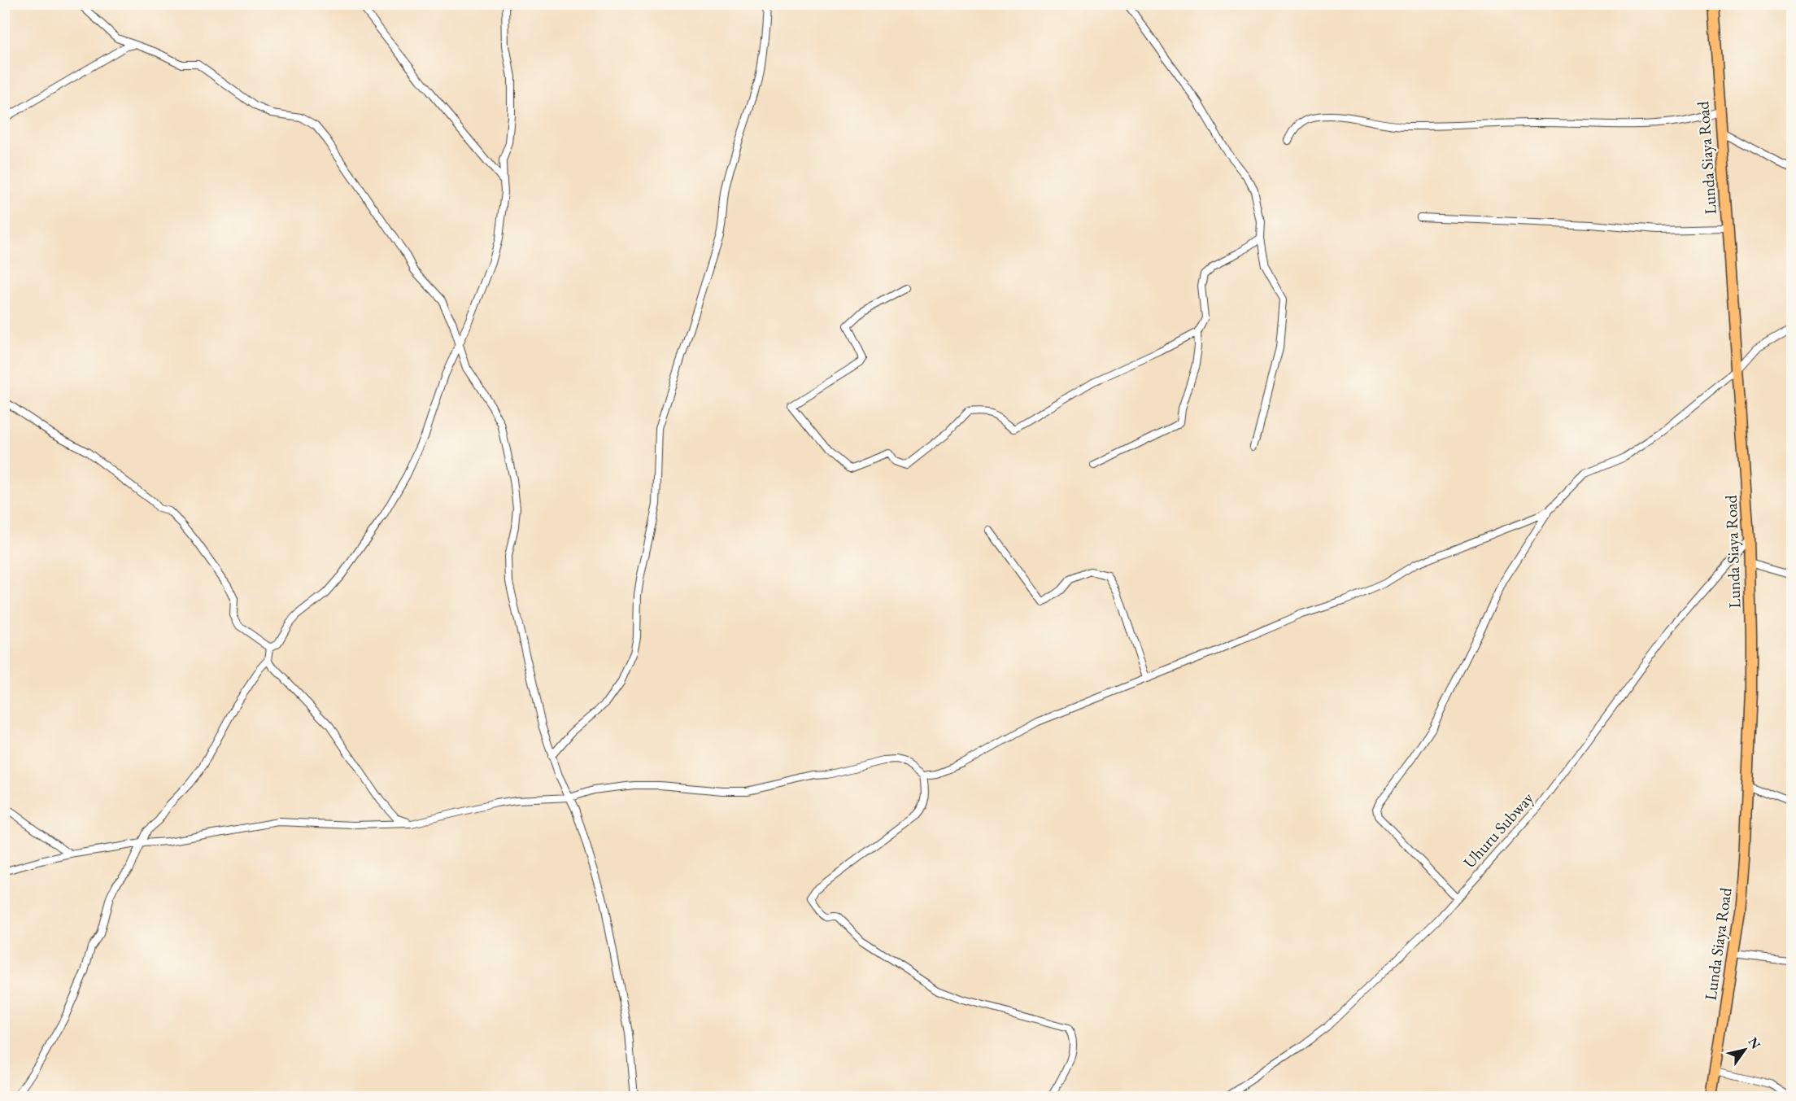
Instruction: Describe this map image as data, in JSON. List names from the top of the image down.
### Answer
{
  "streets": {
    "main road": ["Lunda Siaya Road"],
    "street": ["Uhuru Subway"]
  },
  "crossings": [
    ["Lunda Siaya Road", "Uhuru Subway"]
  ],
  "north": "top right"
}
